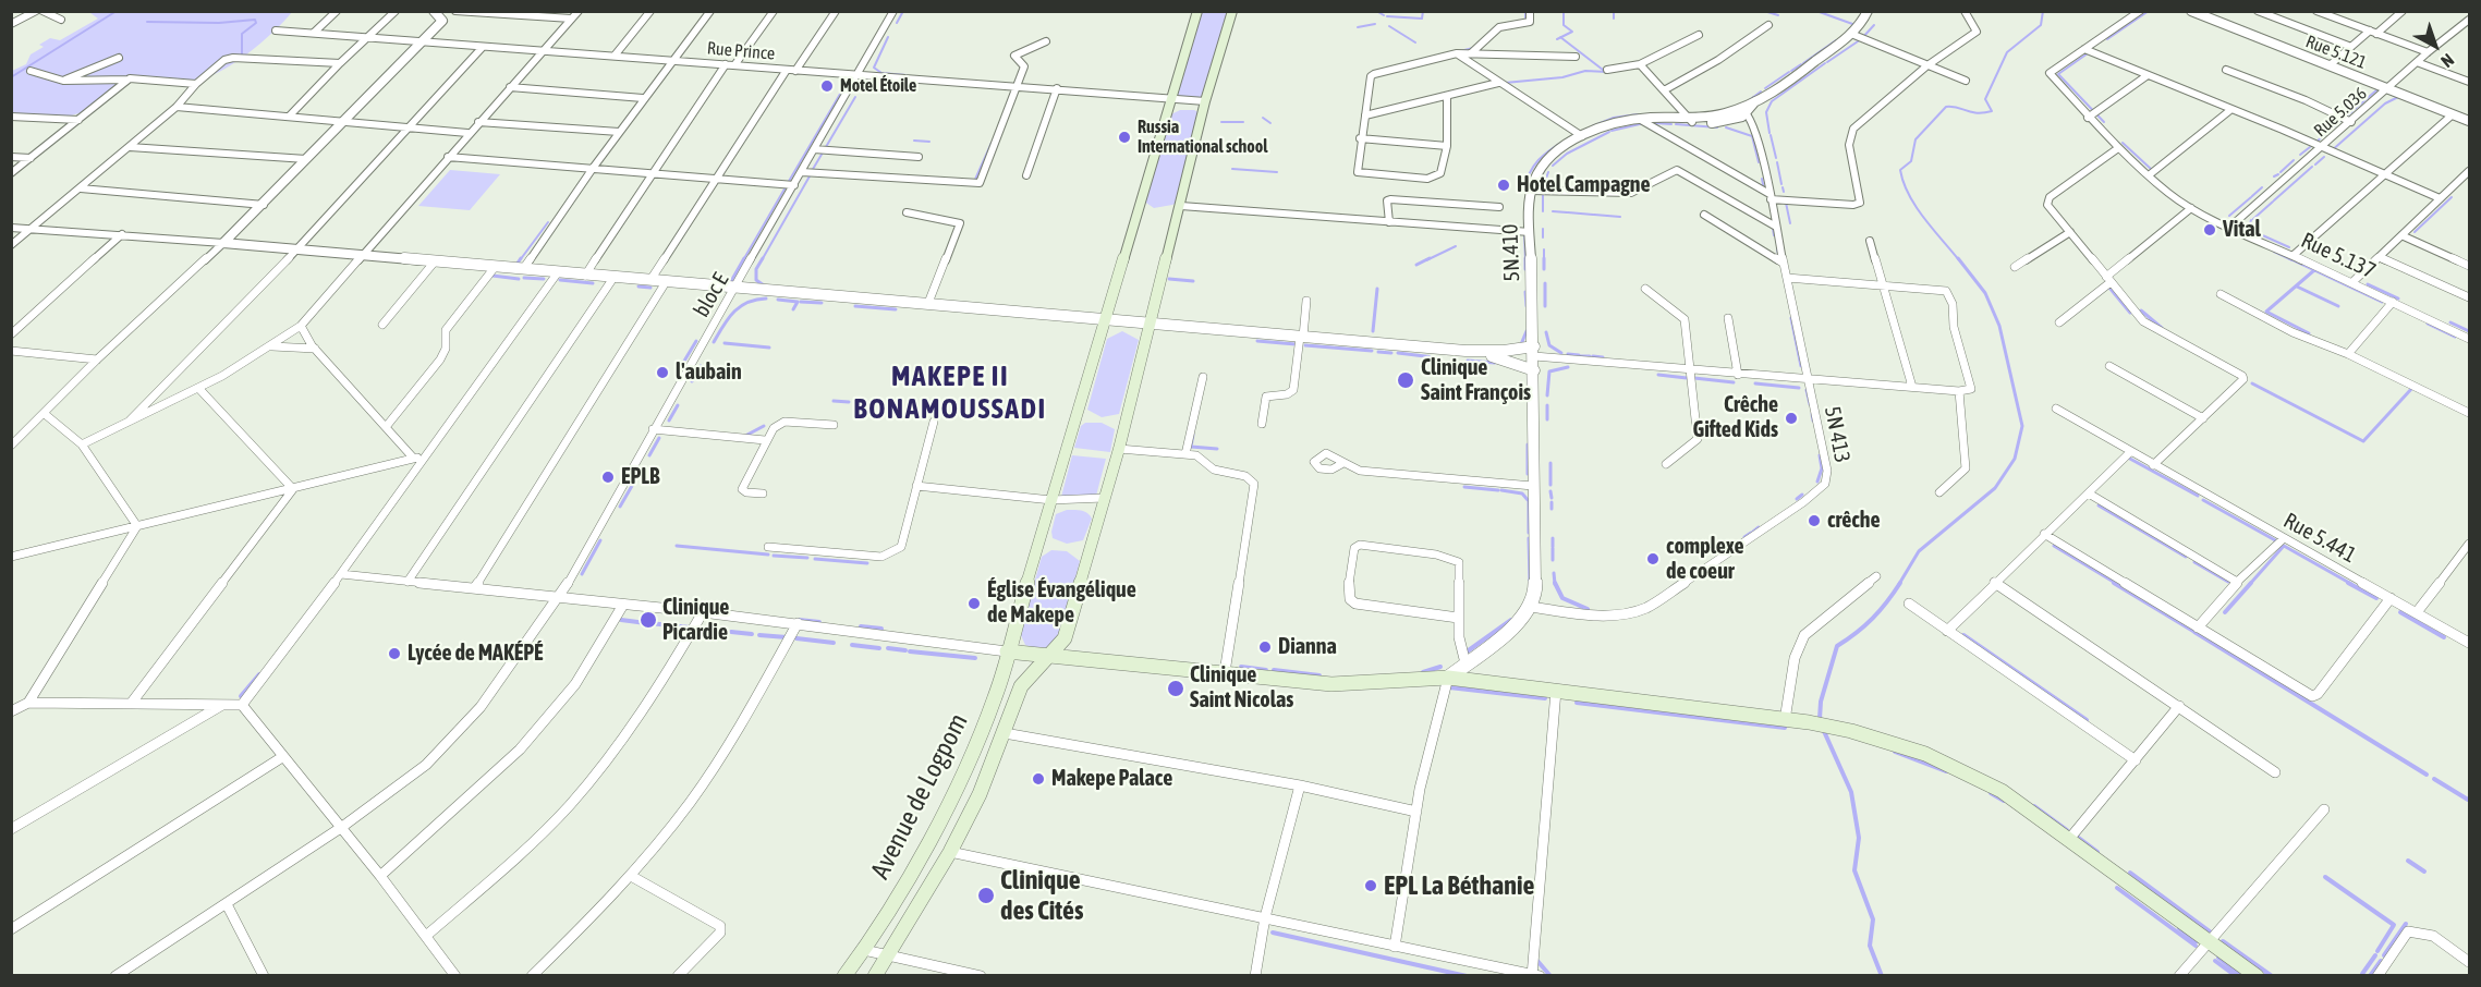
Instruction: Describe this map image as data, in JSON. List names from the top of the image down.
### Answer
{
  "streets": {
    "main road": ["Avenue de Logpom"],
    "street": [
      "Rue Prince",
      "Rue 5.121",
      "Rue 5.036",
      "5N.410",
      "Rue 5.137",
      "bloc E",
      "5N 413",
      "Rue 5.441"
    ]
  },
  "crossings": [
    ["Rue Prince", "bloc E"],
    ["Rue Prince", "Avenue de Logpom"],
    ["Rue 5.121", "Rue 5.036"],
    ["Rue 5.036", "Rue 5.137"],
    ["5N.410", "5N 413"]
  ],
  "districts": ["MAKEPE II BONAMOUSSADI"],
  "places": [
    "Motel Étoile",
    "Russia International school",
    "Hotel Campagne",
    "Vital",
    "l'aubain",
    "Clinique Saint François",
    "Crêche Gifted Kids",
    "EPLB",
    "crêche",
    "complexe de coeur",
    "Église Évangélique de Makepe",
    "Clinique Picardie",
    "Dianna",
    "Lycée de MAKÉPÉ",
    "Clinique Saint Nicolas",
    "Makepe Palace",
    "EPL La Béthanie",
    "Clinique des Cités"
  ],
  "north": "bottom right"
}
